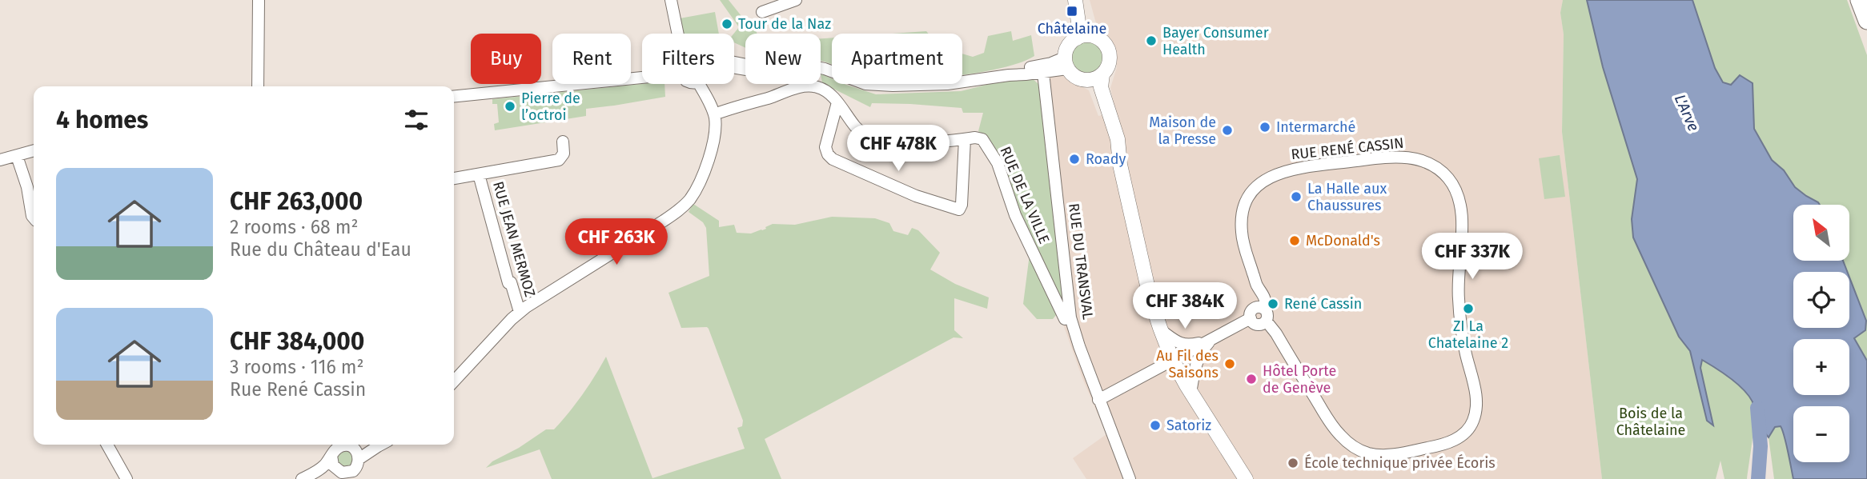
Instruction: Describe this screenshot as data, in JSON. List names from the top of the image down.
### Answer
{
  "streets": {
    "street": [
      "RUE RENÉ CASSIN",
      "RUE DE LA VILLE",
      "RUE JEAN MERMOZ",
      "RUE DU TRANSVAL"
    ]
  },
  "water": ["L'Arve"],
  "parks": ["Bois de la Châtelaine"],
  "places": {
    "transit": ["Châtelaine"],
    "other": [
      "Tour de la Naz",
      "Bayer Consumer Health",
      "Pierre de l’octroi",
      "Intermarché",
      "Maison de la Presse",
      "Roady",
      "La Halle aux Chaussures",
      "McDonald's",
      "René Cassin",
      "ZI La Chatelaine 2",
      "Au Fil des Saisons",
      "Hôtel Porte de Genève",
      "Satoriz",
      "École technique privée Écoris"
    ]
  },
  "north": "top left",
  "page": {
    "chip": [
      "Buy",
      "Rent",
      "Filters",
      "New",
      "Apartment"
    ],
    "heading": "4 homes",
    "price": [
      "CHF 478K",
      "CHF 263K",
      "CHF 337K",
      "CHF 384K"
    ],
    "list": [
      {
        "name": "CHF 263,000",
        "note": "2 rooms · 68 m² · Rue du Château d'Eau"
      },
      {
        "name": "CHF 384,000",
        "note": "3 rooms · 116 m² · Rue René Cassin"
      }
    ],
    "map_buttons": ["+", "−"]
  }
}
